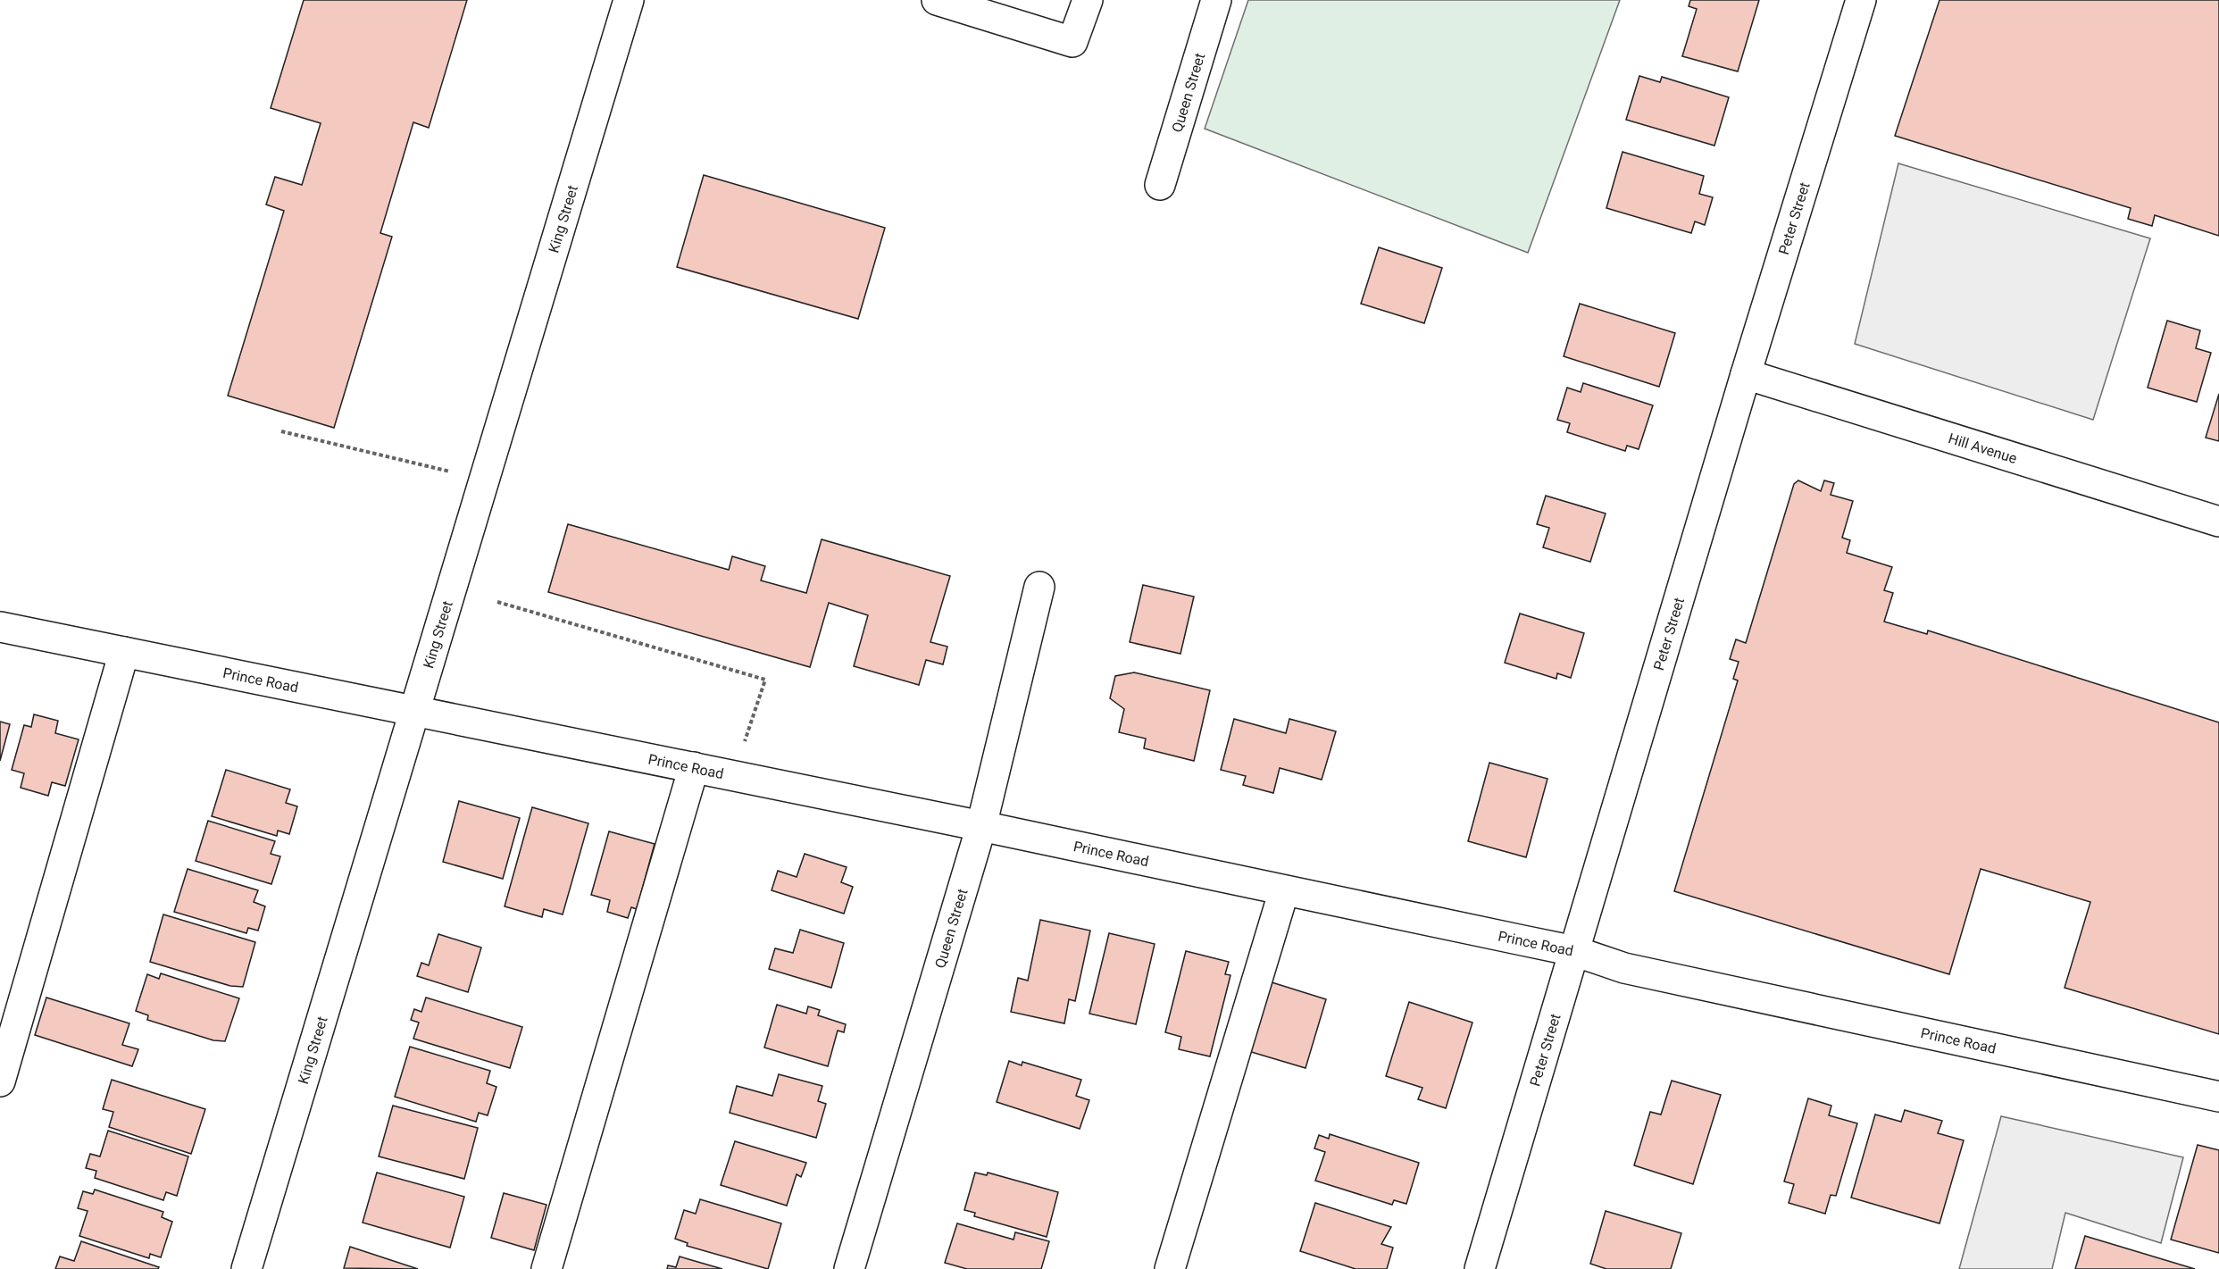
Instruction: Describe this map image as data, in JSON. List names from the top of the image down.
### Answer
{
  "streets": {
    "street": [
      "Queen Street",
      "King Street",
      "Peter Street",
      "Hill Avenue",
      "Prince Road"
    ]
  },
  "crossings": [
    ["Queen Street", "Prince Road"],
    ["King Street", "Prince Road"],
    ["Peter Street", "Hill Avenue"],
    ["Peter Street", "Prince Road"]
  ]
}
